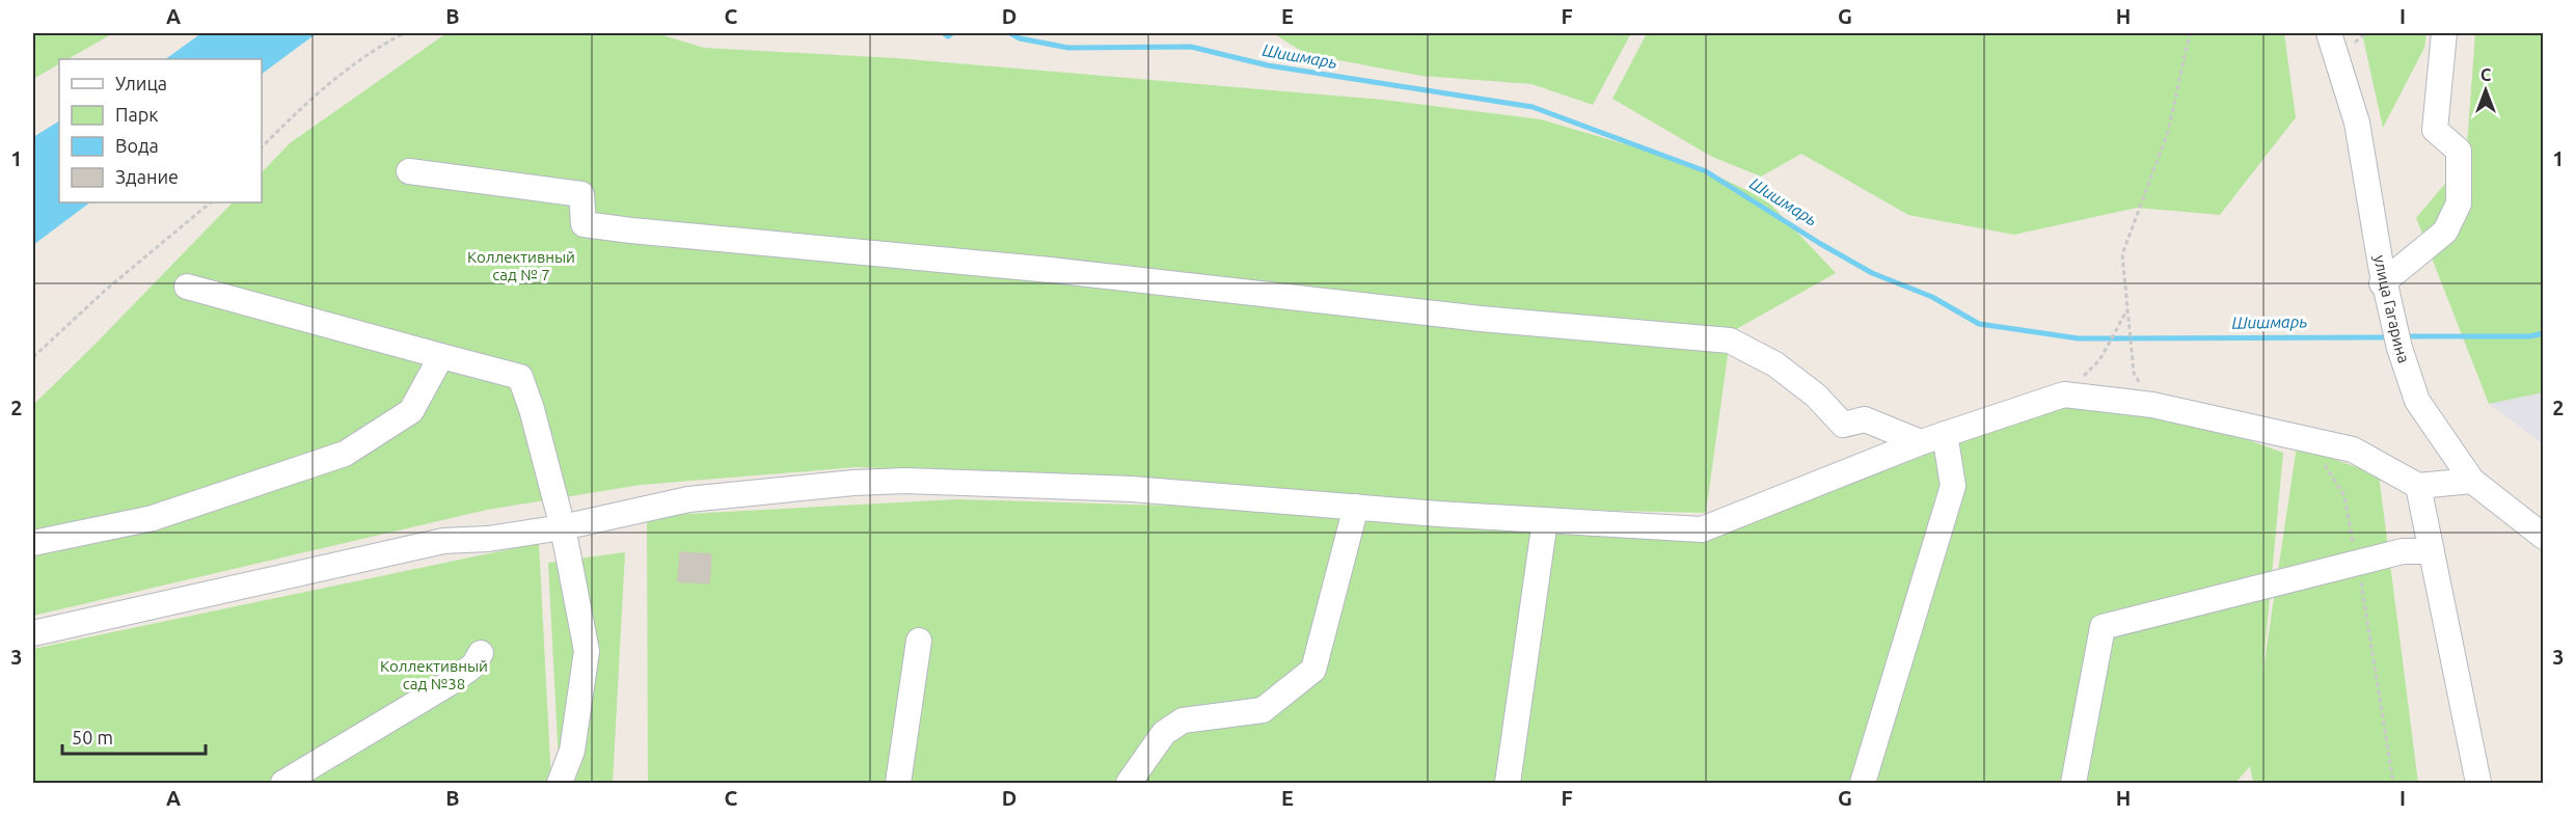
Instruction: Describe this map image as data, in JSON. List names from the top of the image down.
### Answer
{
  "streets": {
    "street": ["улица Гагарина"]
  },
  "water": ["Шишмарь"],
  "parks": ["Коллективный сад № 7", "Коллективный сад №38"],
  "legend": [
    "Улица",
    "Парк",
    "Вода",
    "Здание"
  ],
  "scale_bar": "50 m",
  "north": "top",
  "grid": {
    "columns": [
      "A",
      "B",
      "C",
      "D",
      "E",
      "F",
      "G",
      "H",
      "I"
    ],
    "rows": ["1", "2", "3"]
  }
}
